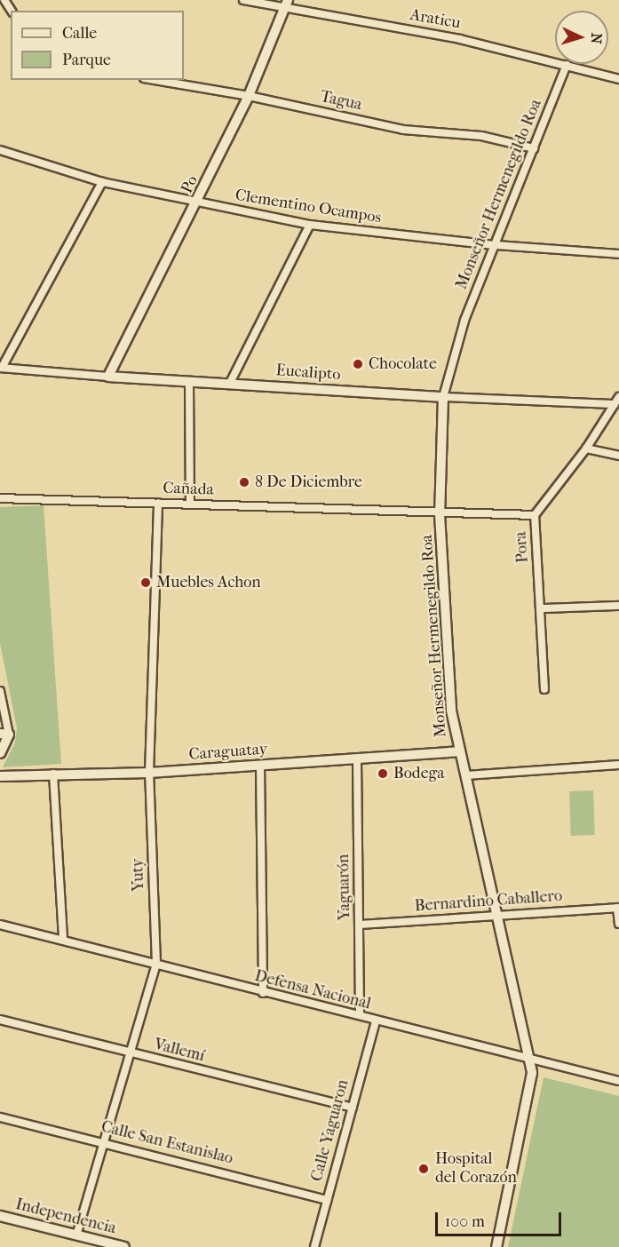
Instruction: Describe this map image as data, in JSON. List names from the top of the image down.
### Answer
{
  "streets": {
    "street": [
      "Araticu",
      "Tagua",
      "Po",
      "Monseñor Hermenegildo Roa",
      "Clementino Ocampos",
      "Eucalipto",
      "Cañada",
      "Pora",
      "Caraguatay",
      "Yuty",
      "Yaguarón",
      "Bernardino Caballero",
      "Defensa Nacional",
      "Vallemí",
      "Calle Yaguaron",
      "Calle San Estanislao",
      "Independencia"
    ]
  },
  "crossings": [
    ["Araticu", "Po"],
    ["Araticu", "Monseñor Hermenegildo Roa"],
    ["Tagua", "Po"],
    ["Tagua", "Monseñor Hermenegildo Roa"],
    ["Po", "Clementino Ocampos"],
    ["Po", "Eucalipto"],
    ["Monseñor Hermenegildo Roa", "Clementino Ocampos"],
    ["Monseñor Hermenegildo Roa", "Eucalipto"],
    ["Monseñor Hermenegildo Roa", "Cañada"],
    ["Monseñor Hermenegildo Roa", "Caraguatay"],
    ["Monseñor Hermenegildo Roa", "Bernardino Caballero"],
    ["Monseñor Hermenegildo Roa", "Defensa Nacional"],
    ["Eucalipto", "Pora"],
    ["Cañada", "Pora"],
    ["Cañada", "Yuty"],
    ["Caraguatay", "Yuty"],
    ["Caraguatay", "Yaguarón"],
    ["Yuty", "Defensa Nacional"],
    ["Yuty", "Vallemí"],
    ["Yuty", "Calle San Estanislao"],
    ["Yuty", "Independencia"],
    ["Yaguarón", "Bernardino Caballero"],
    ["Yaguarón", "Defensa Nacional"],
    ["Defensa Nacional", "Calle Yaguaron"],
    ["Vallemí", "Calle Yaguaron"],
    ["Calle Yaguaron", "Calle San Estanislao"]
  ],
  "places": [
    "Chocolate",
    "8 De Diciembre",
    "Muebles Achon",
    "Bodega",
    "Hospital del Corazón"
  ],
  "legend": ["Calle", "Parque"],
  "scale_bar": "100 m",
  "north": "right"
}
